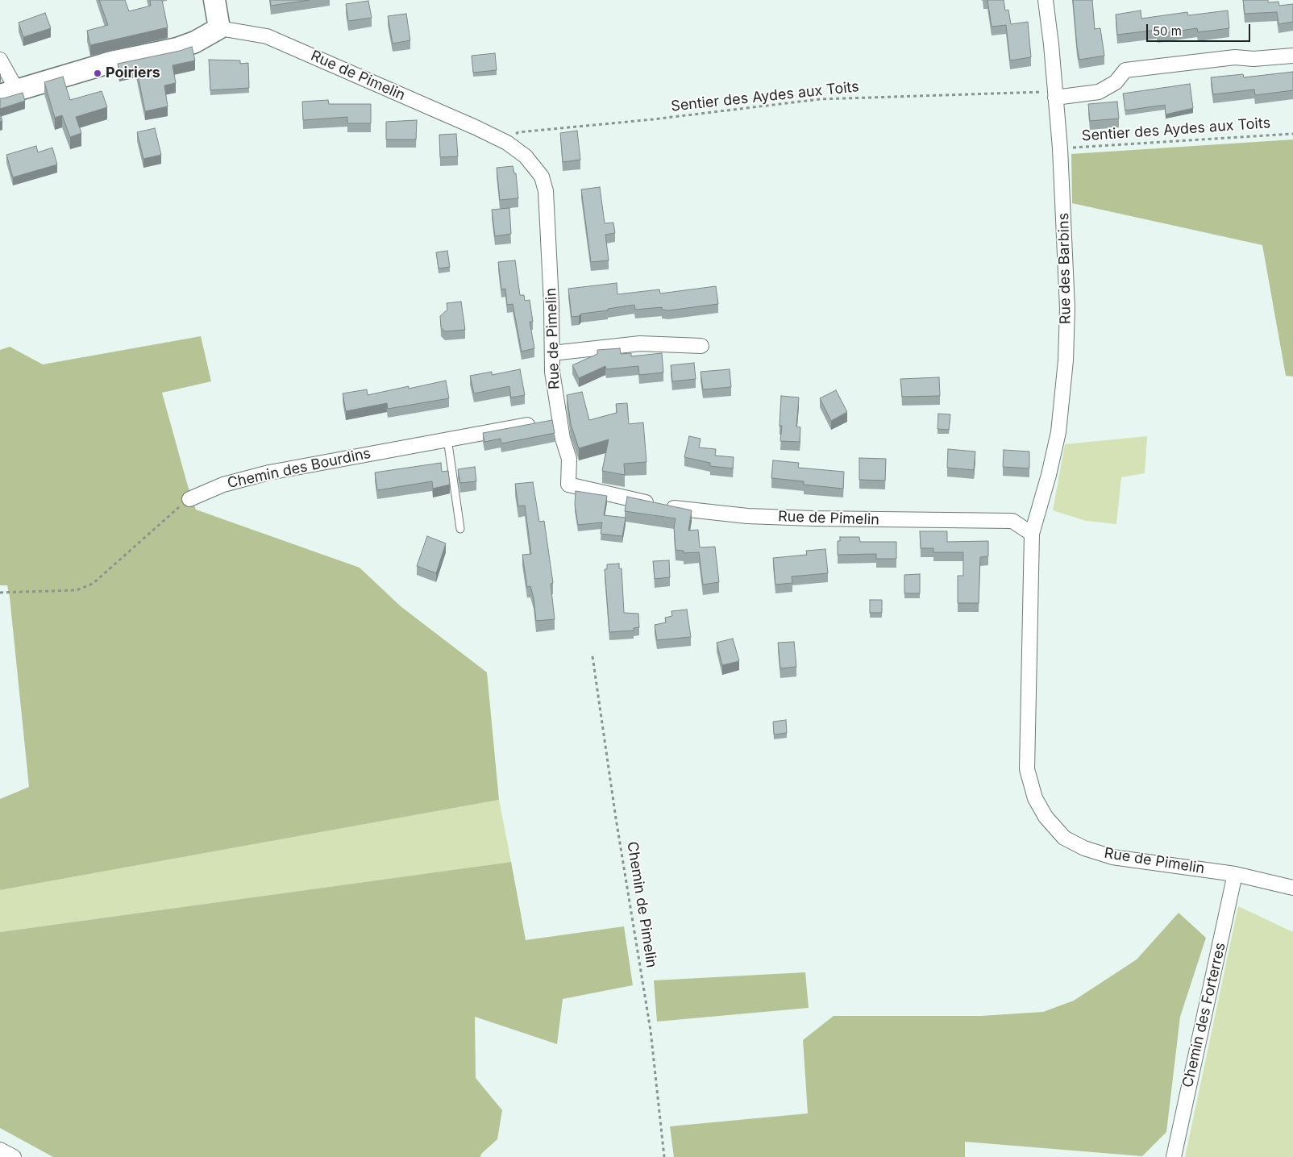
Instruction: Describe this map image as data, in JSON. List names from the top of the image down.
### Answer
{
  "streets": {
    "street": [
      "Rue de Pimelin",
      "Rue des Barbins",
      "Chemin des Bourdins",
      "Chemin des Forterres"
    ],
    "path": ["Sentier des Aydes aux Toits", "Chemin de Pimelin"]
  },
  "crossings": [
    ["Rue de Pimelin", "Sentier des Aydes aux Toits"],
    ["Rue de Pimelin", "Rue des Barbins"],
    ["Rue de Pimelin", "Chemin des Bourdins"],
    ["Rue de Pimelin", "Chemin des Forterres"],
    ["Sentier des Aydes aux Toits", "Rue des Barbins"]
  ],
  "places": ["Poiriers"],
  "scale_bar": "50 m"
}
